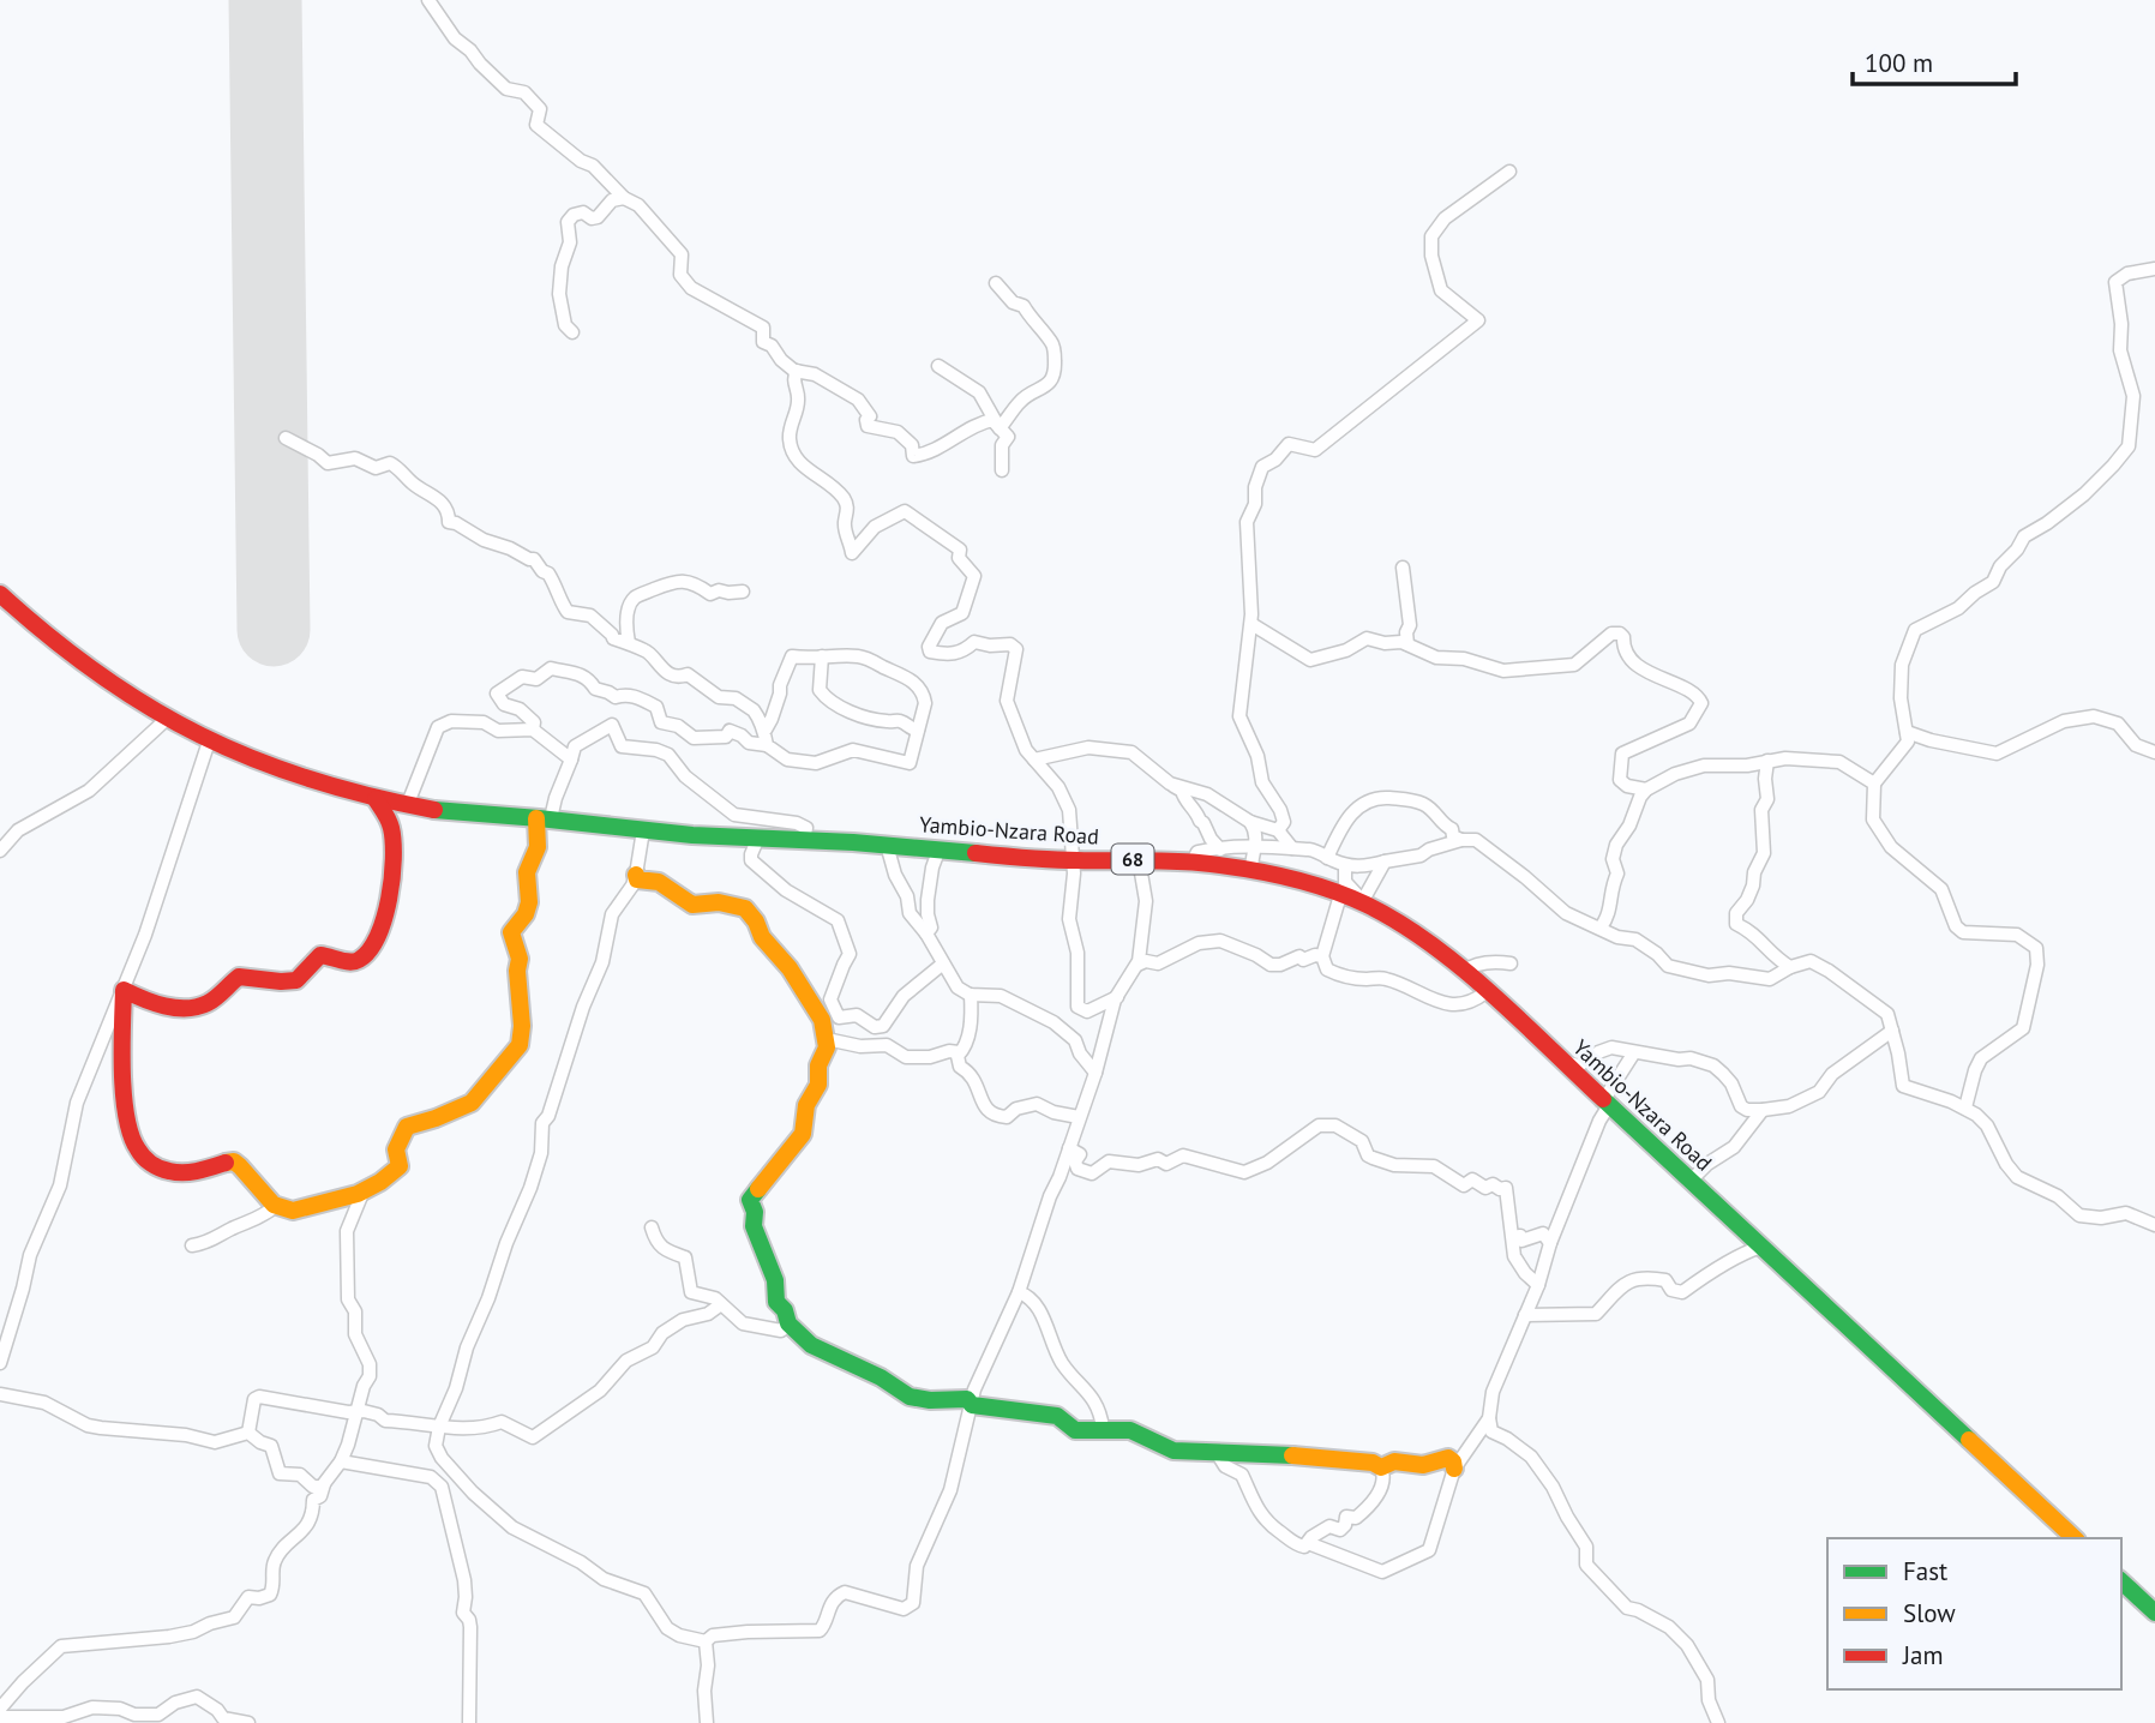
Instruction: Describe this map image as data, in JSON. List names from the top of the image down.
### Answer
{
  "streets": {
    "street": ["Yambio-Nzara Road", "68"]
  },
  "legend": ["Fast", "Slow", "Jam"],
  "scale_bar": "100 m"
}
